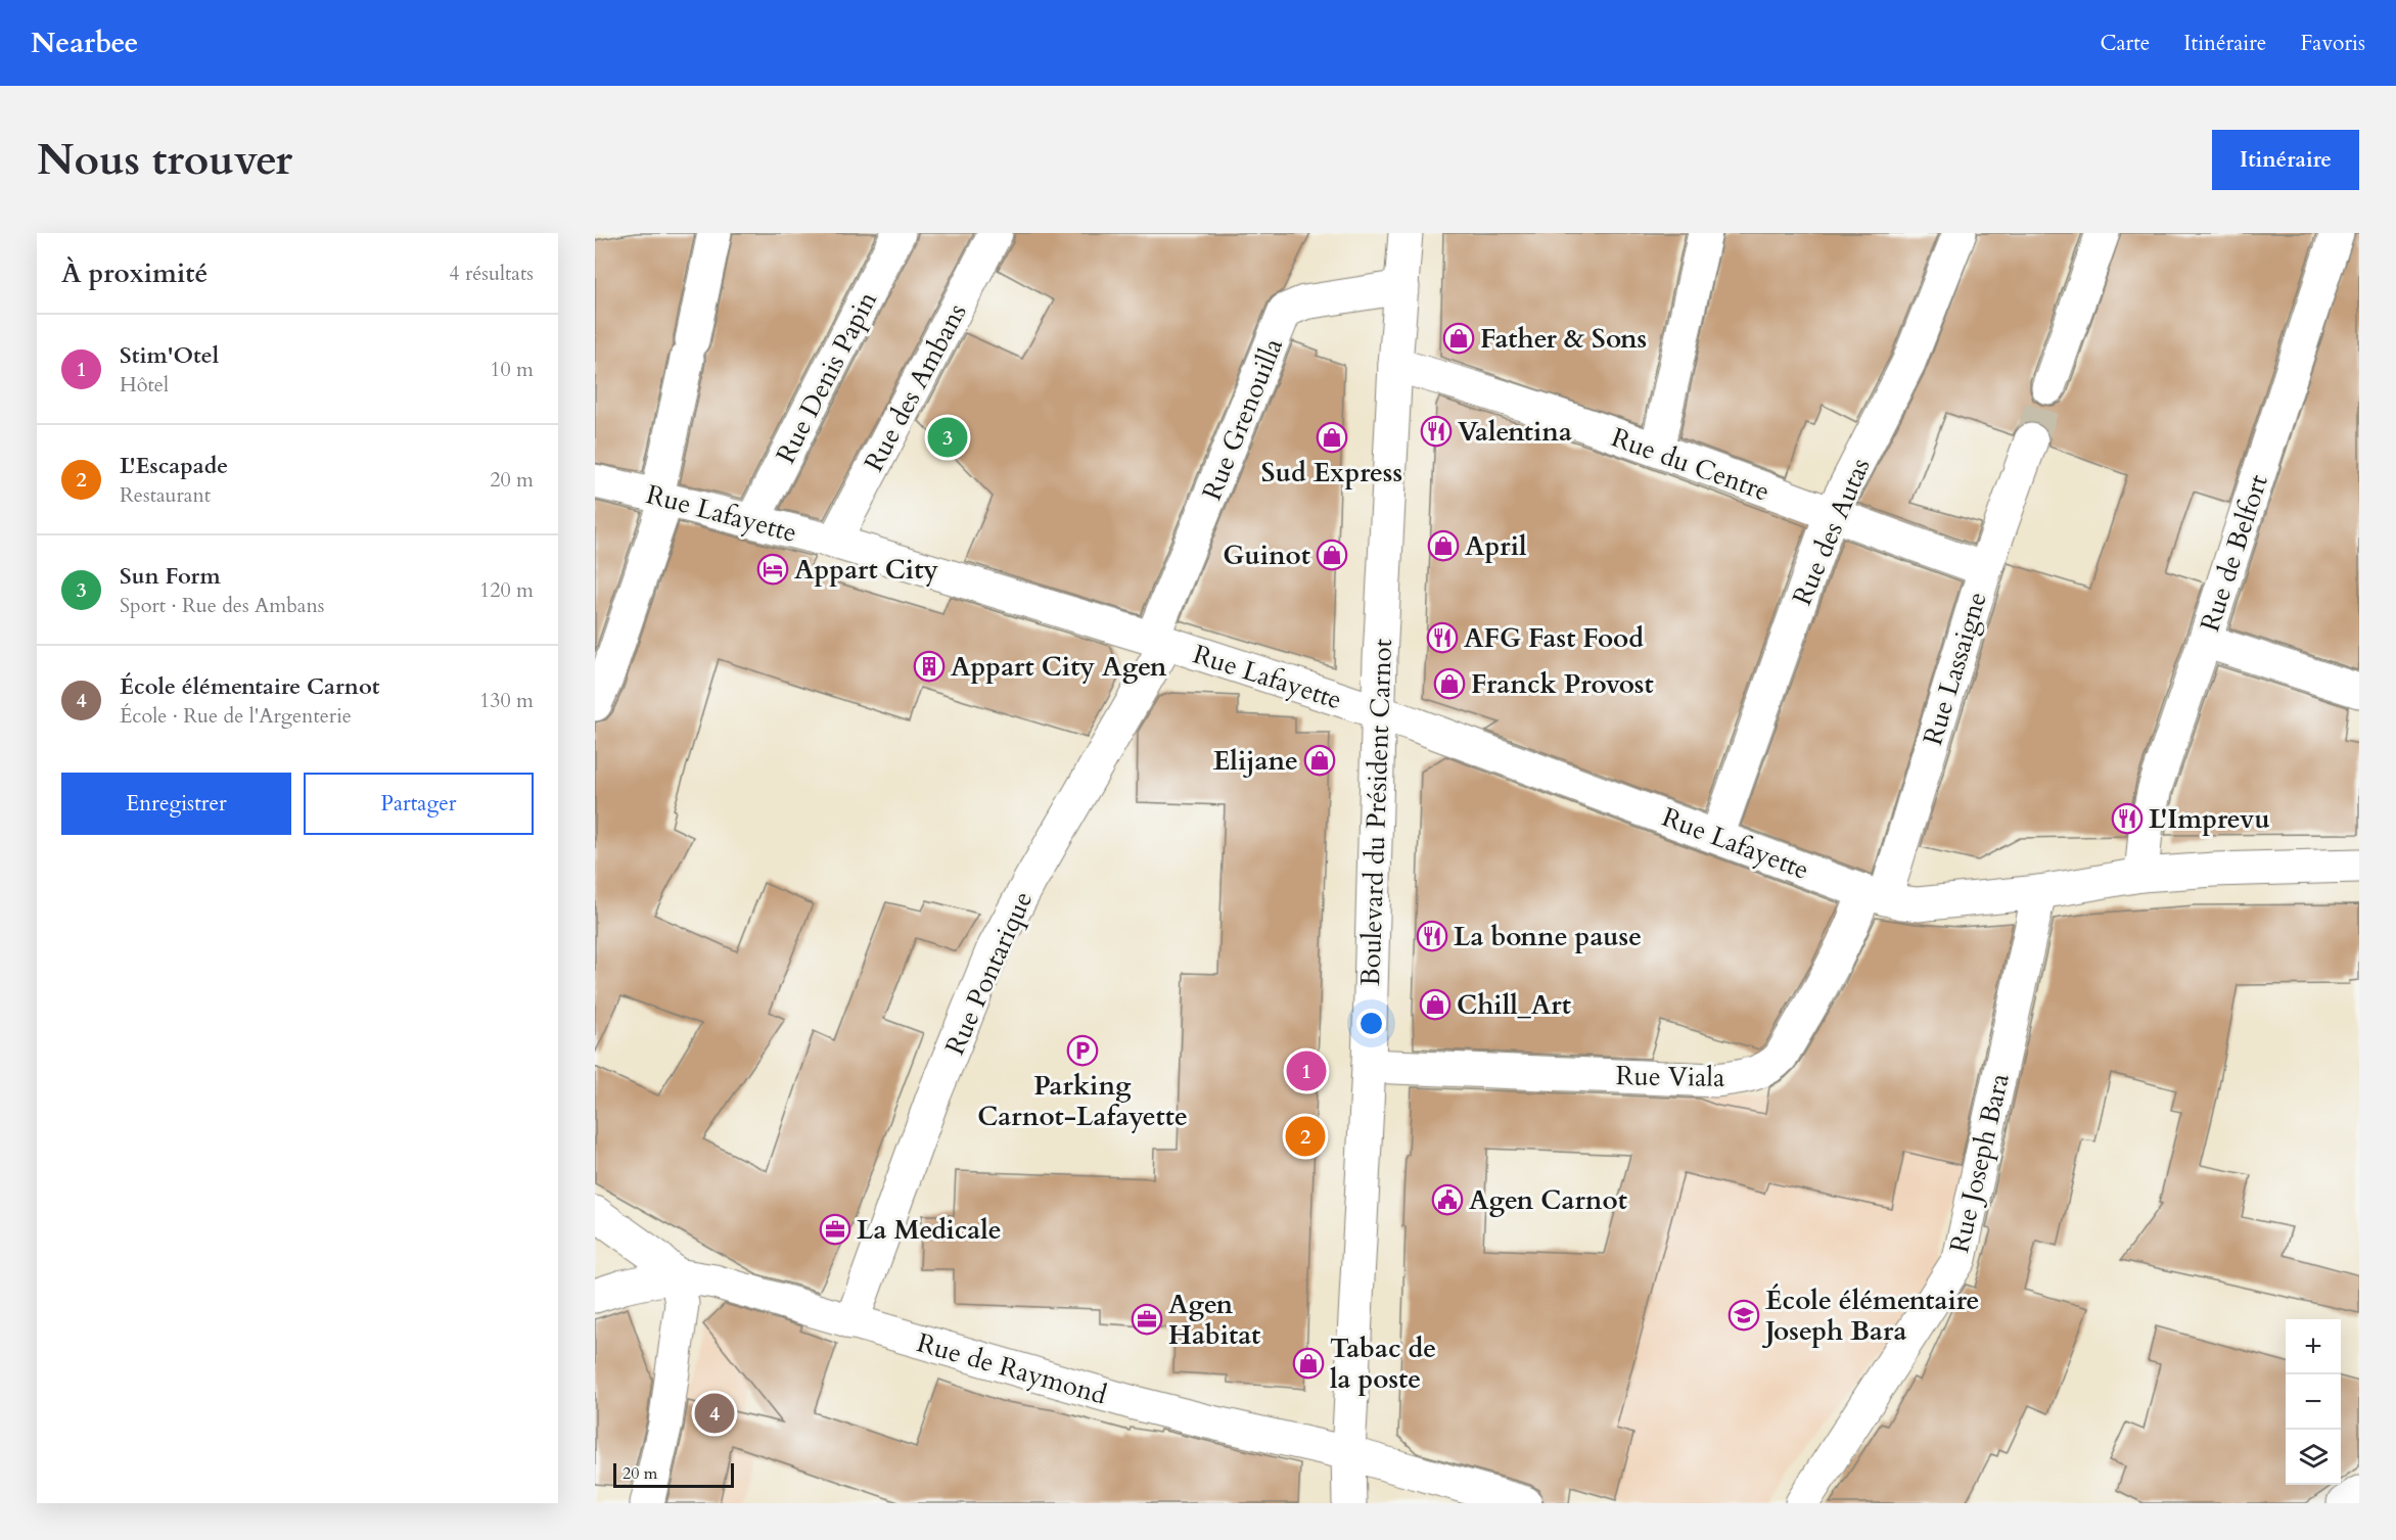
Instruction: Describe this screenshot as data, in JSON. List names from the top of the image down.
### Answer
{
  "streets": {
    "street": [
      "Rue Denis Papin",
      "Rue des Ambans",
      "Rue Grenouilla",
      "Rue du Centre",
      "Rue Lafayette",
      "Rue des Autas",
      "Rue de Belfort",
      "Rue Lassaigne",
      "Boulevard du Président Carnot",
      "Rue Pontarique",
      "Rue Viala",
      "Rue Joseph Bara",
      "Rue de Raymond"
    ]
  },
  "crossings": [
    ["Rue Denis Papin", "Rue Lafayette"],
    ["Rue des Ambans", "Rue Lafayette"],
    ["Rue Grenouilla", "Rue Lafayette"],
    ["Rue Grenouilla", "Boulevard du Président Carnot"],
    ["Rue Grenouilla", "Rue Pontarique"],
    ["Rue du Centre", "Rue des Autas"],
    ["Rue du Centre", "Rue Lassaigne"],
    ["Rue du Centre", "Boulevard du Président Carnot"],
    ["Rue Lafayette", "Rue des Autas"],
    ["Rue Lafayette", "Rue de Belfort"],
    ["Rue Lafayette", "Rue Lassaigne"],
    ["Rue Lafayette", "Boulevard du Président Carnot"],
    ["Rue Lafayette", "Rue Pontarique"],
    ["Rue Lafayette", "Rue Viala"],
    ["Rue Lafayette", "Rue Joseph Bara"],
    ["Rue Lassaigne", "Rue Viala"],
    ["Boulevard du Président Carnot", "Rue Viala"],
    ["Boulevard du Président Carnot", "Rue de Raymond"],
    ["Rue Pontarique", "Rue de Raymond"]
  ],
  "places": {
    "shop": [
      "Father & Sons",
      "Sud Express",
      "April",
      "Guinot",
      "Franck Provost",
      "Elijane",
      "Chill_Art",
      "Tabac de la poste"
    ],
    "restaurant": [
      "Valentina",
      "AFG Fast Food",
      "L'Imprevu",
      "La bonne pause"
    ],
    "hotel": ["Appart City"],
    "building": ["Appart City Agen"],
    "parking": ["Parking Carnot-Lafayette"],
    "public building": ["Agen Carnot"],
    "office": ["La Medicale", "Agen Habitat"],
    "school or university": ["École élémentaire Joseph Bara"]
  },
  "scale_bar": "20 m",
  "page": {
    "header": "Nearbee",
    "nav": ["Carte", "Itinéraire", "Favoris"],
    "buttons": [
      "Itinéraire",
      ["Enregistrer", "Partager"]
    ],
    "title": "Nous trouver",
    "heading": ["À proximité", "4 résultats"],
    "list": [
      {
        "mark": "1",
        "name": "Stim'Otel",
        "note": "Hôtel",
        "value": "10 m"
      },
      {
        "mark": "2",
        "name": "L'Escapade",
        "note": "Restaurant",
        "value": "20 m"
      },
      {
        "mark": "3",
        "name": "Sun Form",
        "note": "Sport · Rue des Ambans",
        "value": "120 m"
      },
      {
        "mark": "4",
        "name": "École élémentaire Carnot",
        "note": "École · Rue de l'Argenterie",
        "value": "130 m"
      }
    ],
    "pins": [
      "3",
      "1",
      "2",
      "4"
    ],
    "map_buttons": ["+", "−"],
    "scale": "20 m"
  }
}
